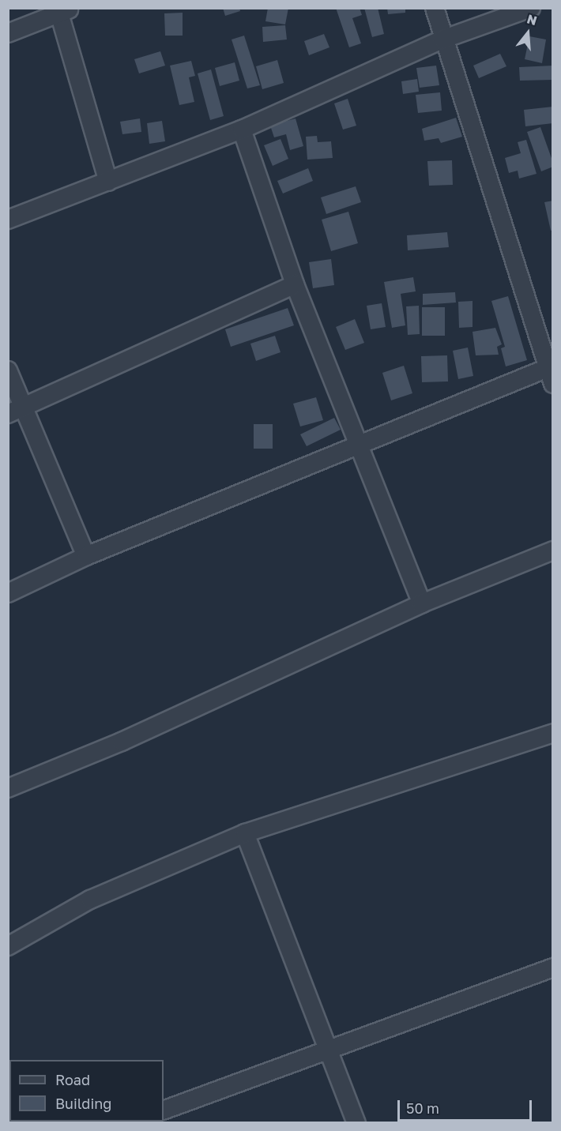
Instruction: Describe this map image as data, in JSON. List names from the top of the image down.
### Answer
{
  "legend": ["Road", "Building"],
  "scale_bar": "50 m",
  "north": "top"
}
